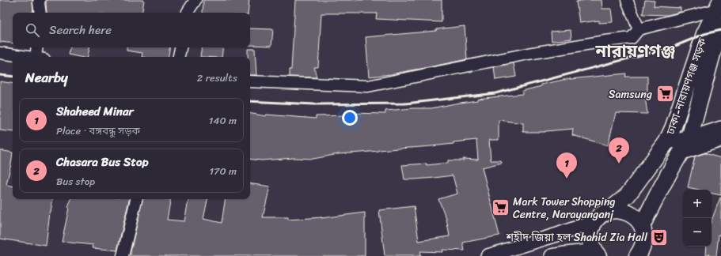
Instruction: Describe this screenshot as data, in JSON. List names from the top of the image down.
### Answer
{
  "streets": {
    "highway": ["ঢাকা-নারায়ণগঞ্জ সড়ক"]
  },
  "districts": ["নারায়ণগঞ্জ"],
  "places": {
    "supermarket": ["Samsung", "Mark Tower Shopping Centre, Narayanganj"],
    "theatre": ["শহীদ জিয়া হল Shahid Zia Hall"]
  },
  "page": {
    "search": "Search here",
    "heading": ["Nearby", "2 results"],
    "list": [
      {
        "mark": "1",
        "name": "Shaheed Minar",
        "note": "Place · বঙ্গবন্ধু সড়ক",
        "value": "140 m"
      },
      {
        "mark": "2",
        "name": "Chasara Bus Stop",
        "note": "Bus stop",
        "value": "170 m"
      }
    ],
    "pins": ["2", "1"],
    "map_buttons": ["+", "−"]
  }
}
